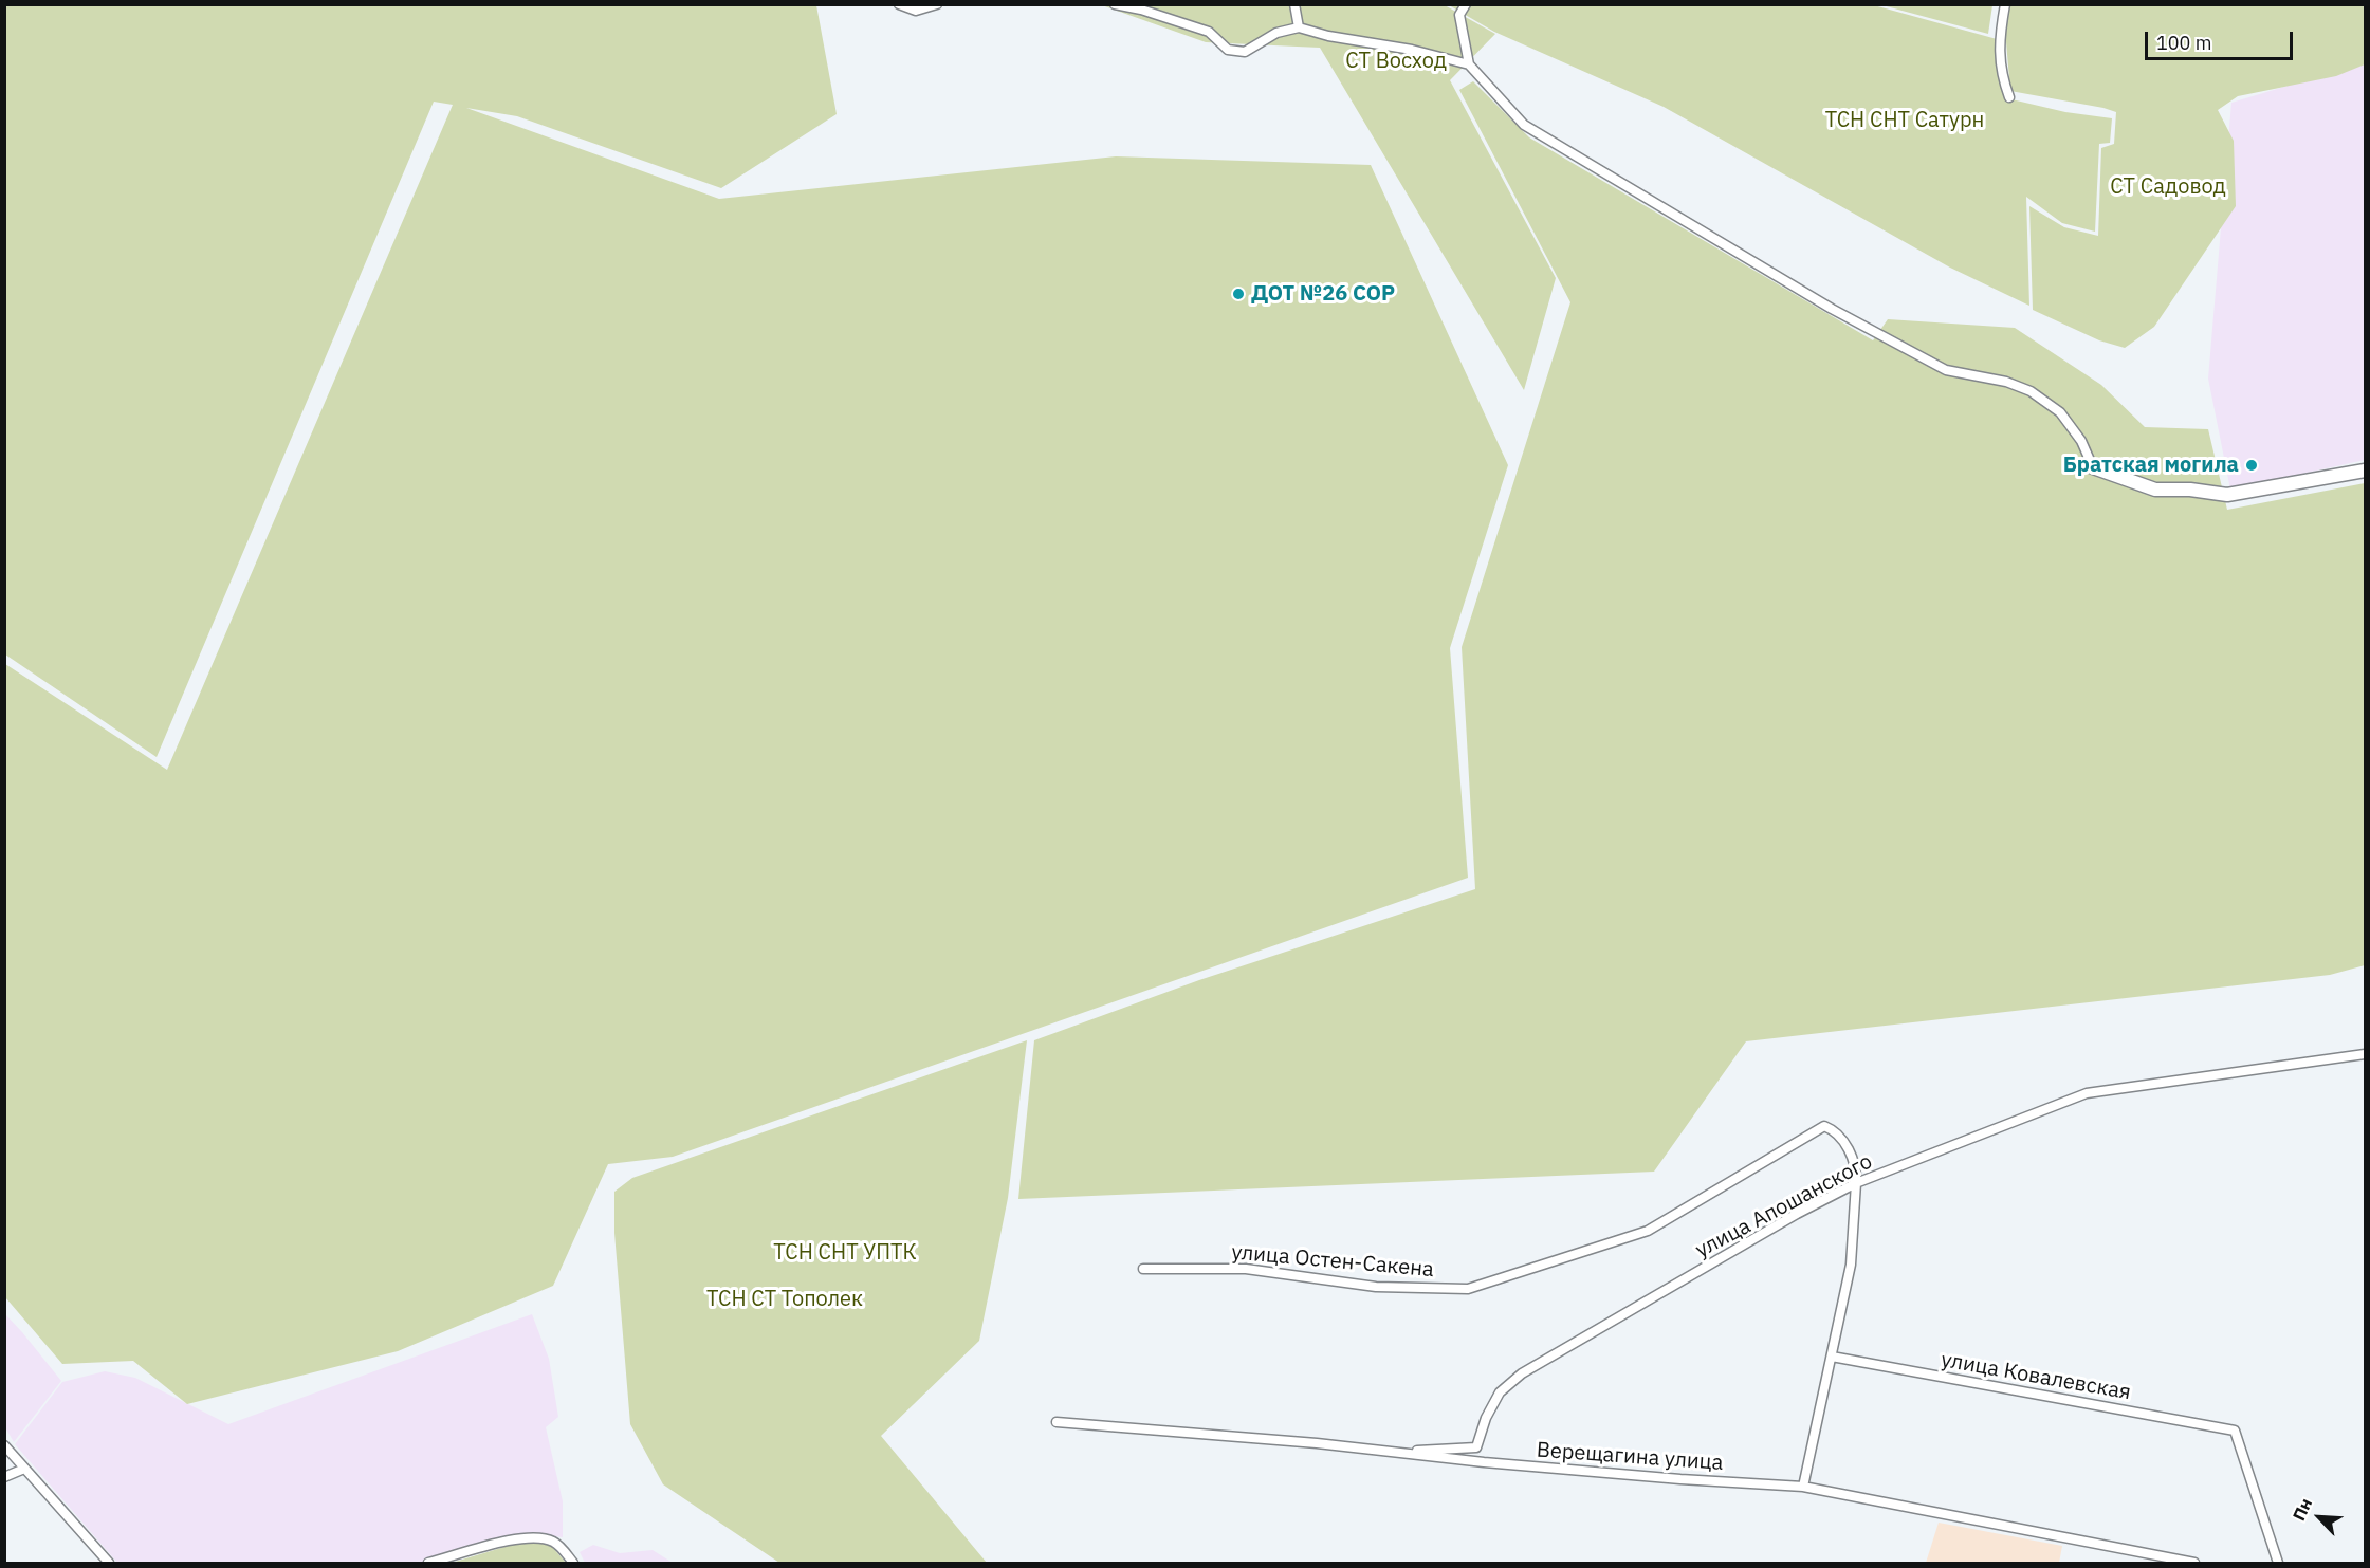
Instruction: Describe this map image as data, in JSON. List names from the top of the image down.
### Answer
{
  "streets": {
    "street": [
      "улица Апошанского",
      "улица Остен-Сакена",
      "улица Ковалевская",
      "Верещагина улица"
    ]
  },
  "crossings": [
    ["улица Апошанского", "улица Остен-Сакена"],
    ["улица Апошанского", "Верещагина улица"]
  ],
  "parks": [
    "СТ Восход",
    "ТСН СНТ Сатурн",
    "СТ Садовод",
    "ТСН СНТ УПТК",
    "ТСН СТ Тополек"
  ],
  "places": ["ДОТ №26 СОР", "Братская могила"],
  "scale_bar": "100 m",
  "north": "top left"
}
